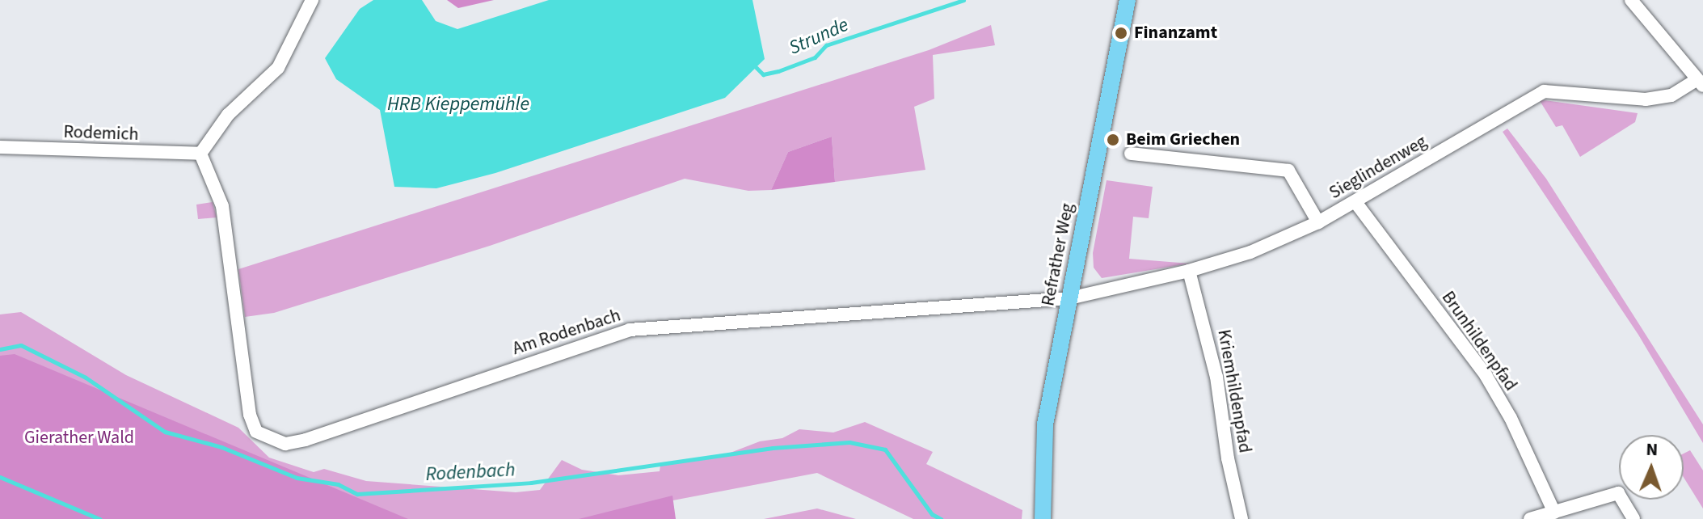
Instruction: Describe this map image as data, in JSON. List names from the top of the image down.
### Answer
{
  "streets": {
    "main road": ["Refrather Weg"],
    "street": [
      "Rodemich",
      "Sieglindenweg",
      "Am Rodenbach",
      "Brunhildenpfad",
      "Kriemhildenpfad"
    ]
  },
  "crossings": [
    ["Rodemich", "Am Rodenbach"],
    ["Sieglindenweg", "Refrather Weg"],
    ["Sieglindenweg", "Am Rodenbach"],
    ["Sieglindenweg", "Brunhildenpfad"],
    ["Sieglindenweg", "Kriemhildenpfad"],
    ["Refrather Weg", "Am Rodenbach"]
  ],
  "water": ["Strunde", "HRB Kieppemühle", "Rodenbach"],
  "parks": ["Gierather Wald"],
  "places": ["Finanzamt", "Beim Griechen"],
  "north": "top"
}
